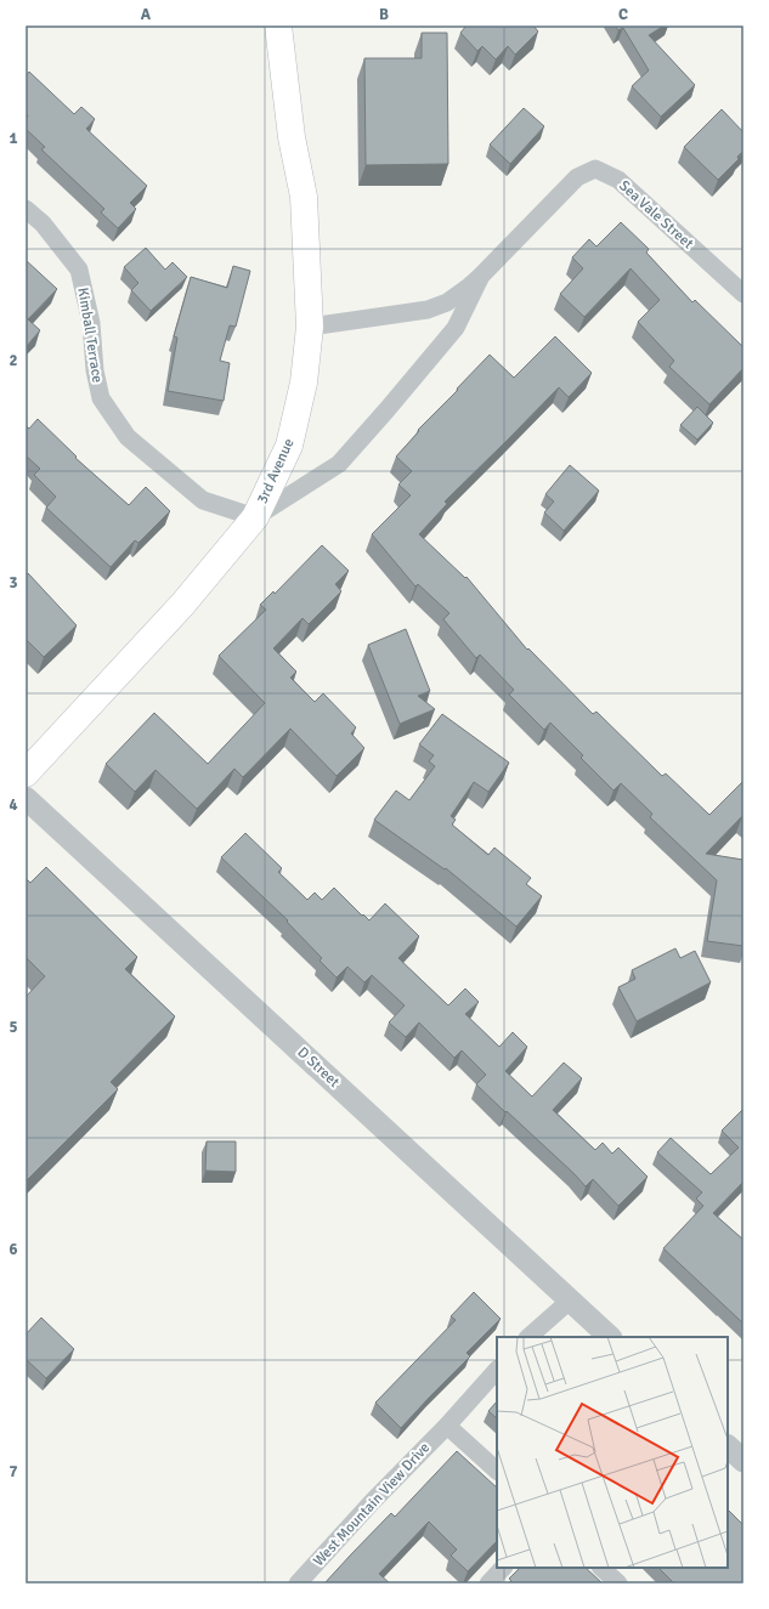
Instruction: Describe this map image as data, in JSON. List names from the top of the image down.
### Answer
{
  "streets": {
    "main road": ["3rd Avenue"],
    "street": [
      "Sea Vale Street",
      "Kimball Terrace",
      "D Street",
      "West Mountain View Drive"
    ]
  },
  "crossings": [
    ["Sea Vale Street", "Kimball Terrace"],
    ["Sea Vale Street", "3rd Avenue"],
    ["Kimball Terrace", "3rd Avenue"]
  ],
  "grid": {
    "columns": ["A", "B", "C"],
    "rows": [
      "1",
      "2",
      "3",
      "4",
      "5",
      "6",
      "7"
    ]
  }
}
